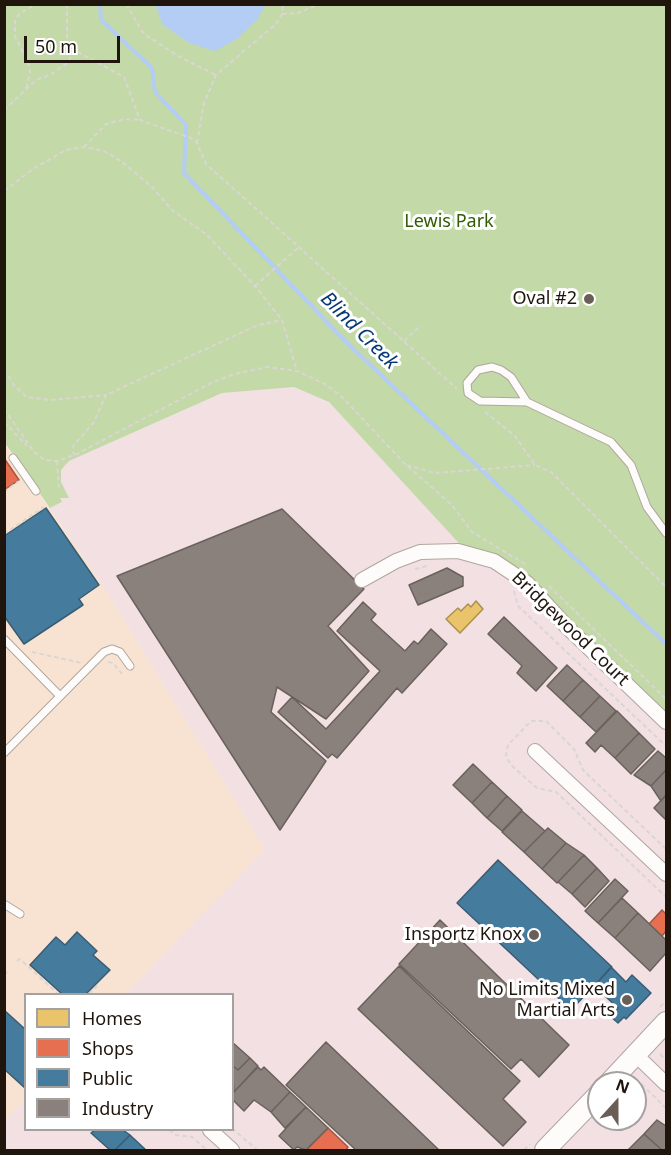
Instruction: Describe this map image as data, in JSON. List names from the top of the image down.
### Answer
{
  "streets": {
    "street": ["Bridgewood Court"]
  },
  "water": ["Blind Creek"],
  "parks": ["Lewis Park"],
  "places": ["Oval #2", "Insportz Knox", "No Limits Mixed Martial Arts"],
  "legend": [
    "Homes",
    "Shops",
    "Public",
    "Industry"
  ],
  "scale_bar": "50 m",
  "north": "top"
}
